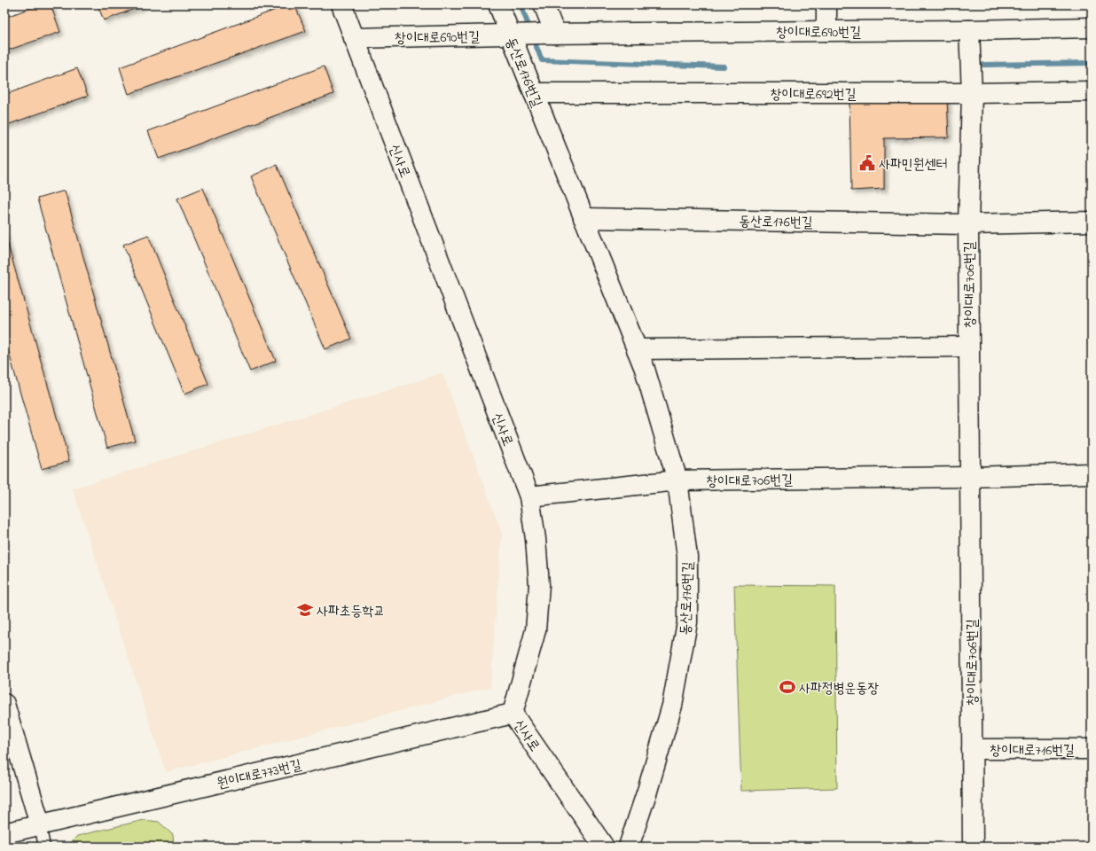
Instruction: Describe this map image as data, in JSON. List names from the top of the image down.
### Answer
{
  "streets": {
    "street": [
      "창이대로690번길",
      "동산로176번길",
      "창이대로692번길",
      "신사로",
      "창이대로706번길",
      "창이대로716번길",
      "원이대로773번길"
    ]
  },
  "crossings": [
    ["창이대로690번길", "동산로176번길"],
    ["창이대로690번길", "신사로"],
    ["창이대로690번길", "창이대로706번길"],
    ["동산로176번길", "창이대로692번길"],
    ["동산로176번길", "창이대로706번길"],
    ["창이대로692번길", "창이대로706번길"],
    ["신사로", "창이대로706번길"],
    ["신사로", "원이대로773번길"],
    ["창이대로706번길", "창이대로716번길"]
  ],
  "places": {
    "public building": ["사파민원센터"],
    "school or university": ["사파초등학교"],
    "sports": ["사파정병운동장"]
  }
}
